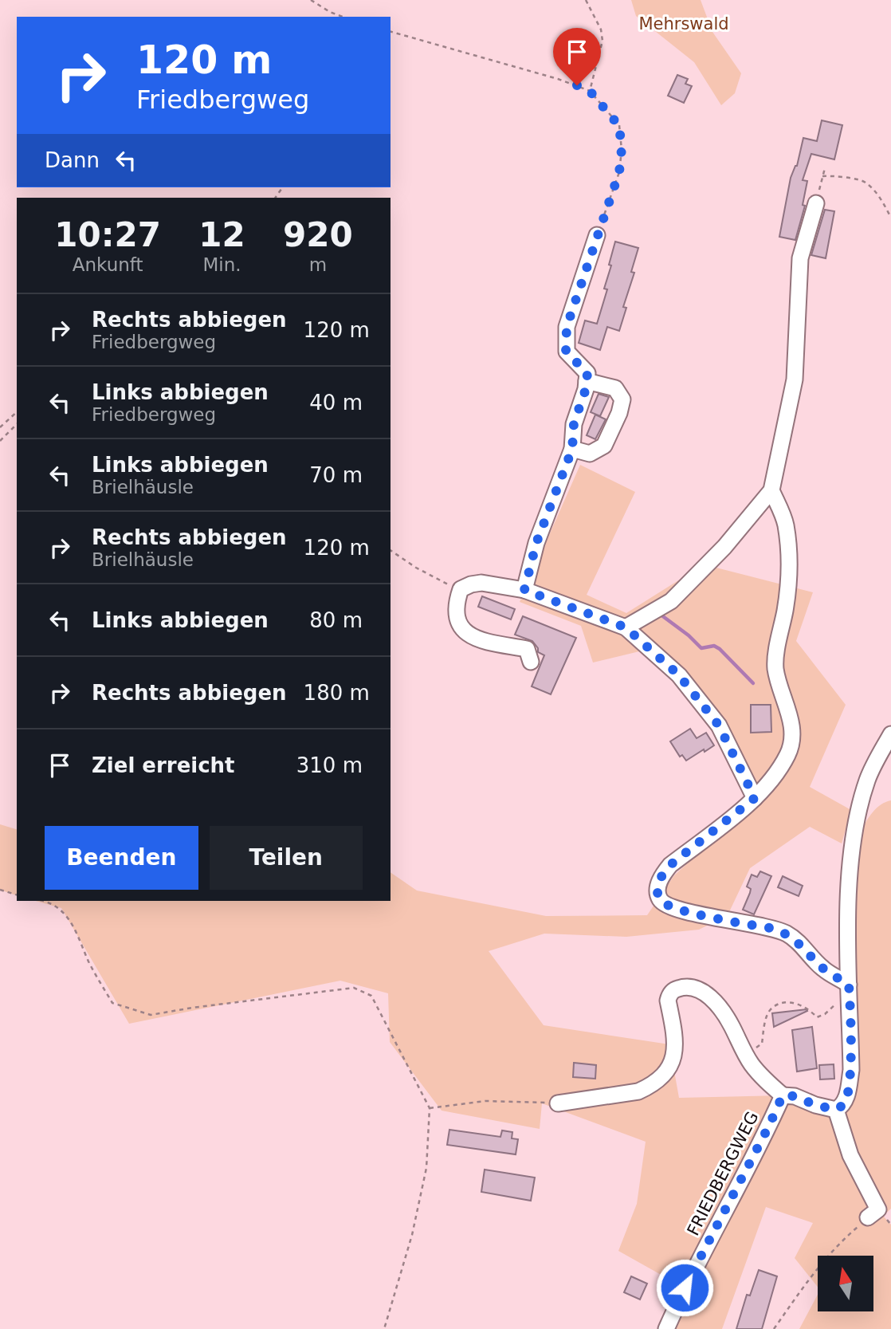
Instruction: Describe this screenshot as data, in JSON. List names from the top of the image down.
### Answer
{
  "streets": {
    "street": ["FRIEDBERGWEG"]
  },
  "parks": ["Mehrswald"],
  "north": "top",
  "page": {
    "turn": ["120 m", "Friedbergweg"],
    "then": "Dann",
    "eta": [
      "10:27",
      "Ankunft",
      "12",
      "Min.",
      "920",
      "m"
    ],
    "list": [
      {
        "name": "Rechts abbiegen",
        "note": "Friedbergweg",
        "value": "120 m"
      },
      {
        "name": "Links abbiegen",
        "note": "Friedbergweg",
        "value": "40 m"
      },
      {
        "name": "Links abbiegen",
        "note": "Brielhäusle",
        "value": "70 m"
      },
      {
        "name": "Rechts abbiegen",
        "note": "Brielhäusle",
        "value": "120 m"
      },
      {
        "name": "Links abbiegen",
        "value": "80 m"
      },
      {
        "name": "Rechts abbiegen",
        "value": "180 m"
      },
      {
        "name": "Ziel erreicht",
        "value": "310 m"
      }
    ],
    "buttons": ["Beenden", "Teilen"]
  }
}
